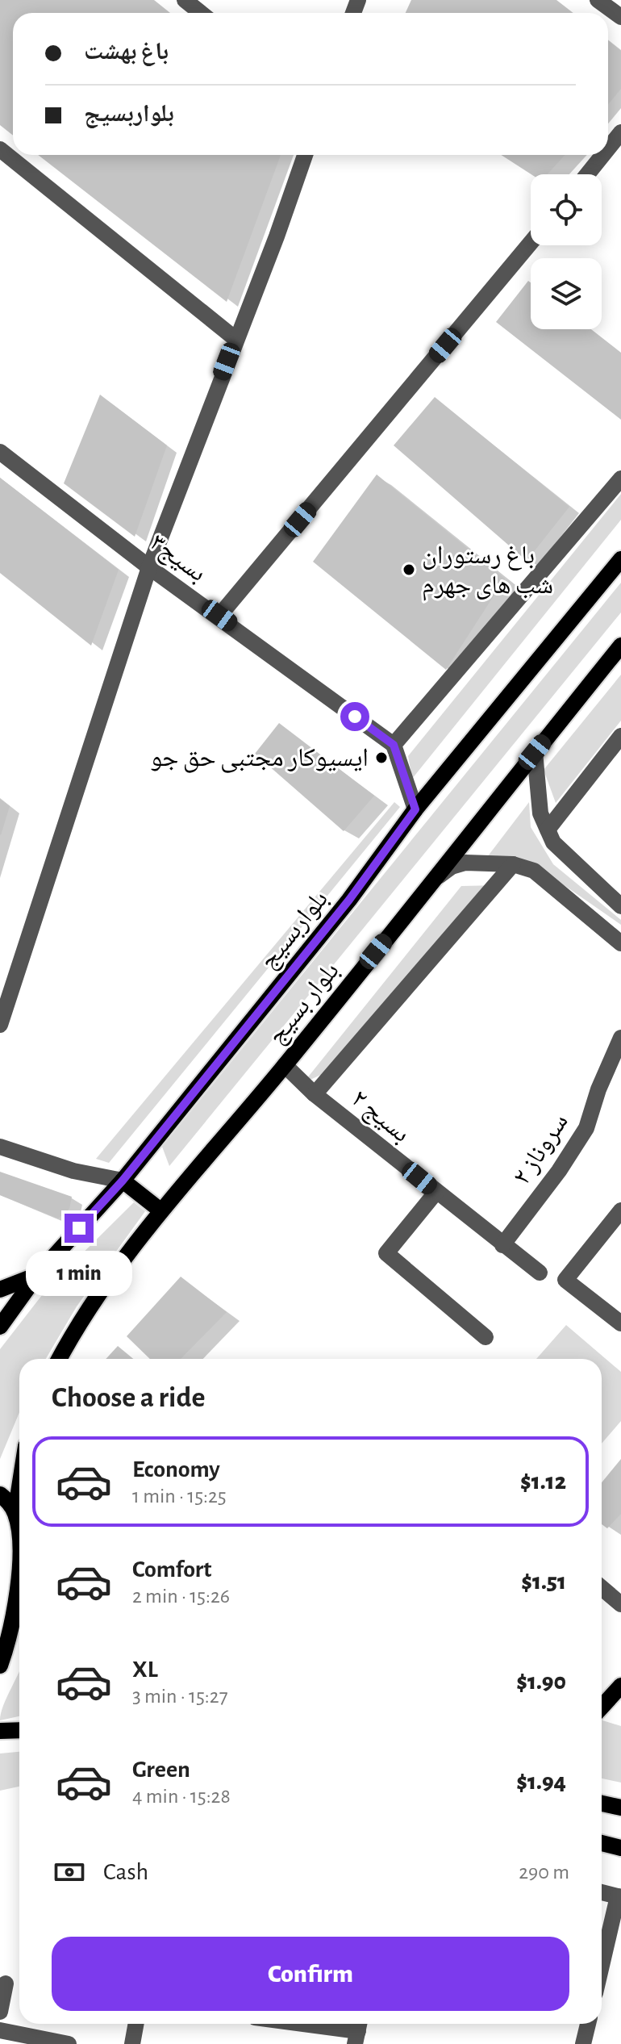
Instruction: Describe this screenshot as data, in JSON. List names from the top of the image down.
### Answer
{
  "streets": {
    "main road": ["بلواربسیج", "بلوار بسیج"],
    "street": ["بسیج۳", "بسیج ۲", "سروناز ۲"]
  },
  "crossings": [
    ["بلوار بسیج", "بسیج ۲"],
    ["بسیج ۲", "سروناز ۲"]
  ],
  "places": ["باغ رستوران شب های جهرم", "ایسیوکار مجتبی حق جو"],
  "page": {
    "banner": ["باغ بهشت", "بلواربسیج"],
    "bubble": "1 min",
    "heading": "Choose a ride",
    "list": [
      {
        "name": "Economy",
        "note": "1 min · 15:25",
        "value": "$1.12"
      },
      {
        "name": "Comfort",
        "note": "2 min · 15:26",
        "value": "$1.51"
      },
      {
        "name": "XL",
        "note": "3 min · 15:27",
        "value": "$1.90"
      },
      {
        "name": "Green",
        "note": "4 min · 15:28",
        "value": "$1.94"
      }
    ],
    "pay": ["Cash", "290 m"],
    "buttons": "Confirm"
  }
}
